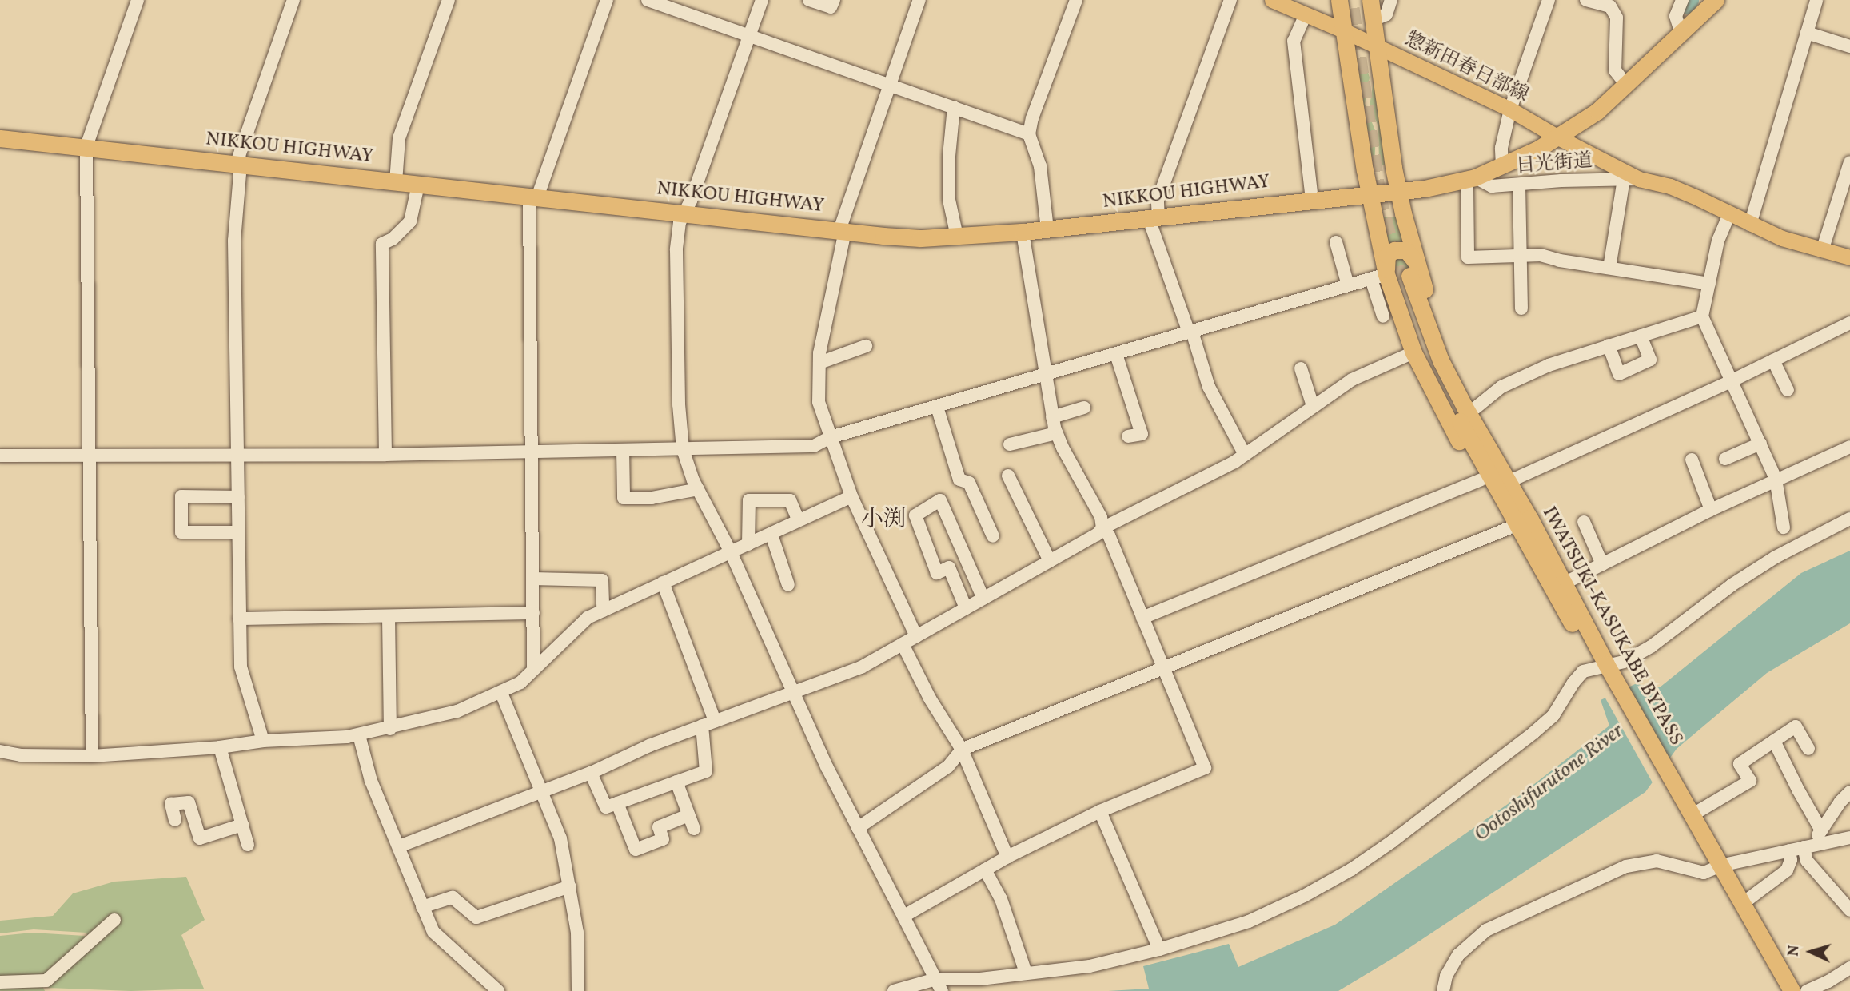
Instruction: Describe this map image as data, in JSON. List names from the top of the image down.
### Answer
{
  "streets": {
    "highway": ["NIKKOU HIGHWAY", "IWATSUKI-KASUKABE BYPASS"],
    "main road": ["惣新田春日部線"],
    "street": ["日光街道"]
  },
  "crossings": [
    ["惣新田春日部線", "NIKKOU HIGHWAY"],
    ["惣新田春日部線", "日光街道"],
    ["NIKKOU HIGHWAY", "日光街道"]
  ],
  "districts": ["小渕"],
  "water": ["Ootoshifurutone River"],
  "north": "left"
}
